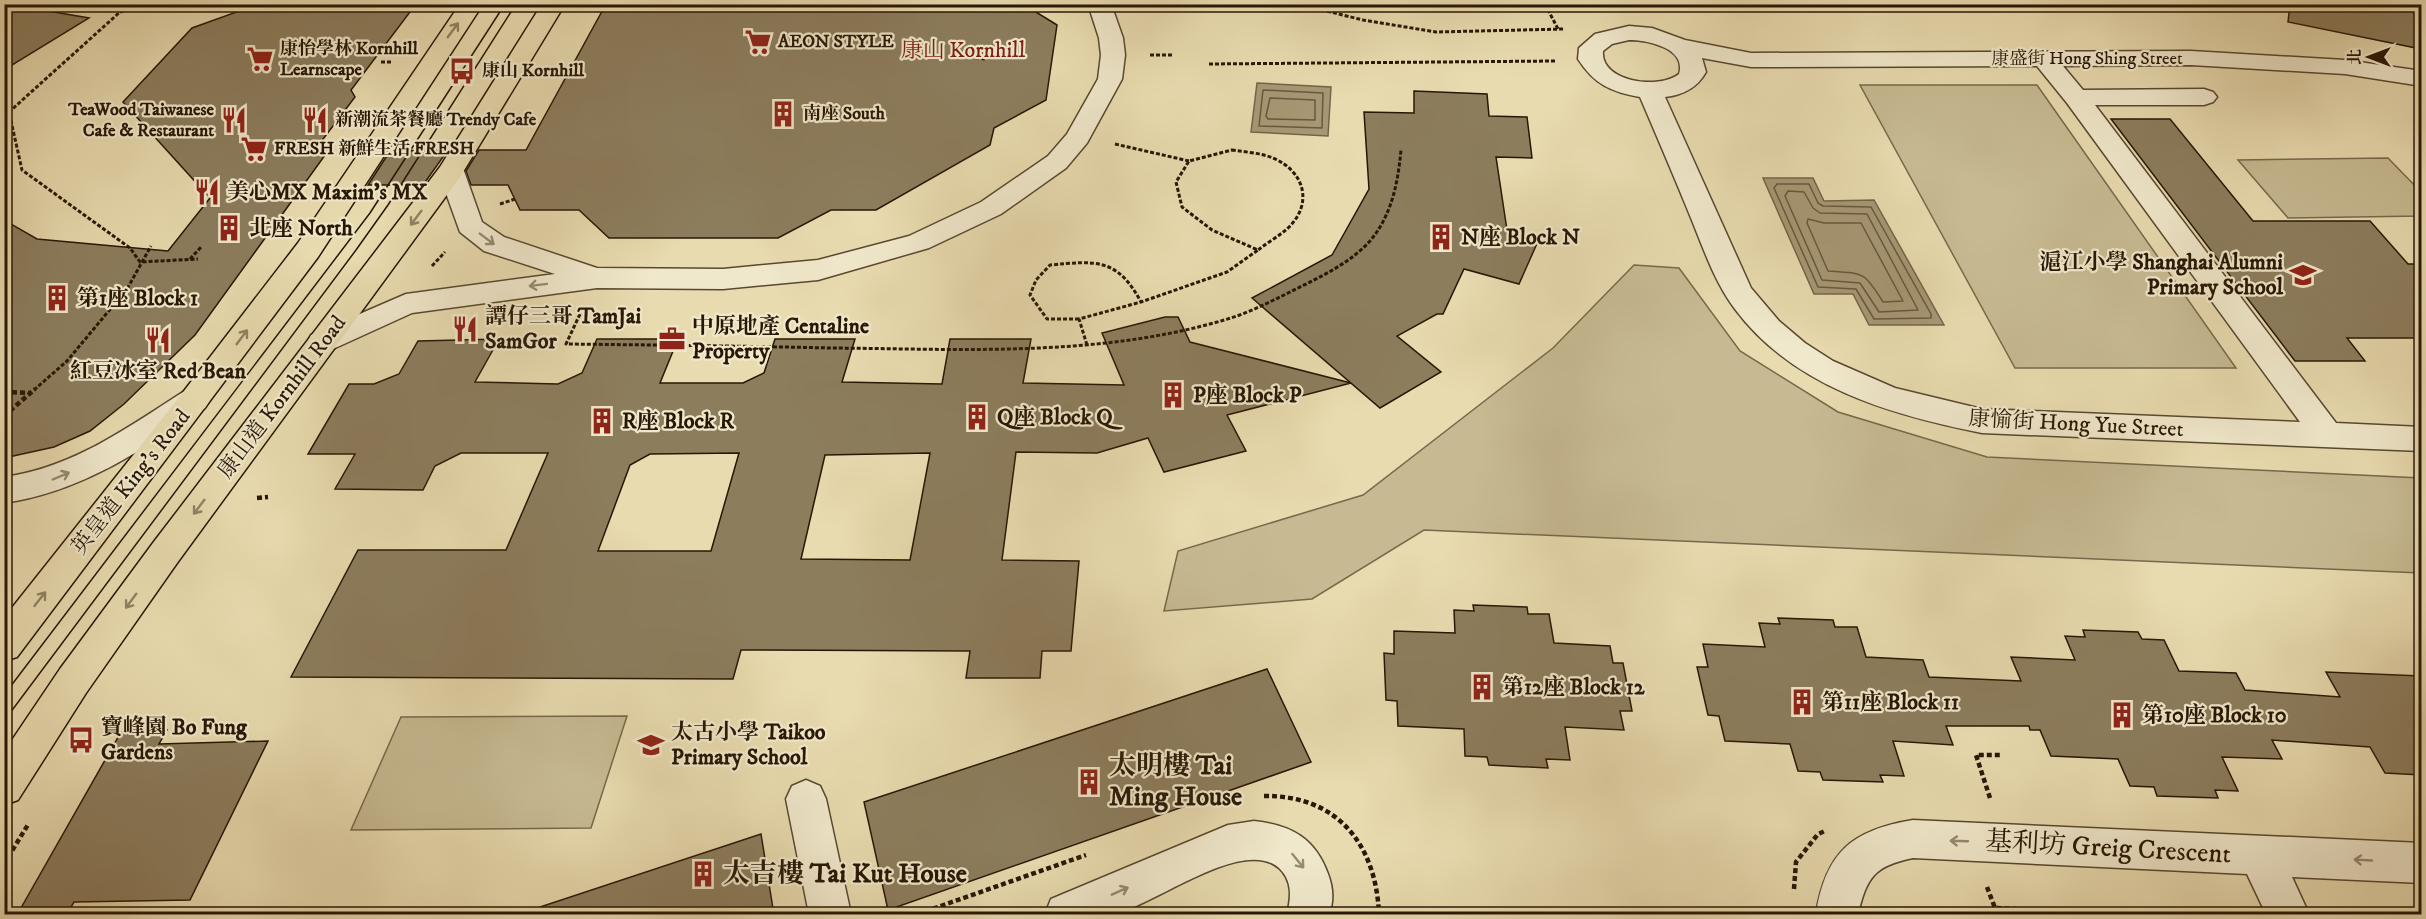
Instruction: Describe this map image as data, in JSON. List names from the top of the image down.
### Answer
{
  "streets": {
    "main road": ["康山道 Kornhill Road", "英皇道 King's Road"],
    "street": ["康盛街 Hong Shing Street", "康愉街 Hong Yue Street", "基利坊 Greig Crescent"]
  },
  "one_way": ["英皇道 King's Road", "基利坊 Greig Crescent"],
  "districts": ["康山 Kornhill"],
  "places": {
    "supermarket": ["AEON STYLE", "康怡學林 Kornhill Learnscape", "FRESH 新鮮生活 FRESH"],
    "bus stop": ["康山 Kornhill", "寶峰園 Bo Fung Gardens"],
    "building": [
      "南座 South",
      "北座 North",
      "N座 Block N",
      "第1座 Block 1",
      "P座 Block P",
      "Q座 Block Q",
      "R座 Block R",
      "第12座 Block 12",
      "第11座 Block 11",
      "第10座 Block 10",
      "太明樓 Tai Ming House",
      "太吉樓 Tai Kut House"
    ],
    "restaurant": [
      "TeaWood Taiwanese Cafe & Restaurant",
      "新潮流茶餐廳 Trendy Cafe",
      "美心MX Maxim's MX",
      "譚仔三哥 TamJai SamGor",
      "紅豆冰室 Red Bean"
    ],
    "school or university": ["滬江小學 Shanghai Alumni Primary School", "太古小學 Taikoo Primary School"],
    "office": ["中原地產 Centaline Property"]
  },
  "north": "left"
}
